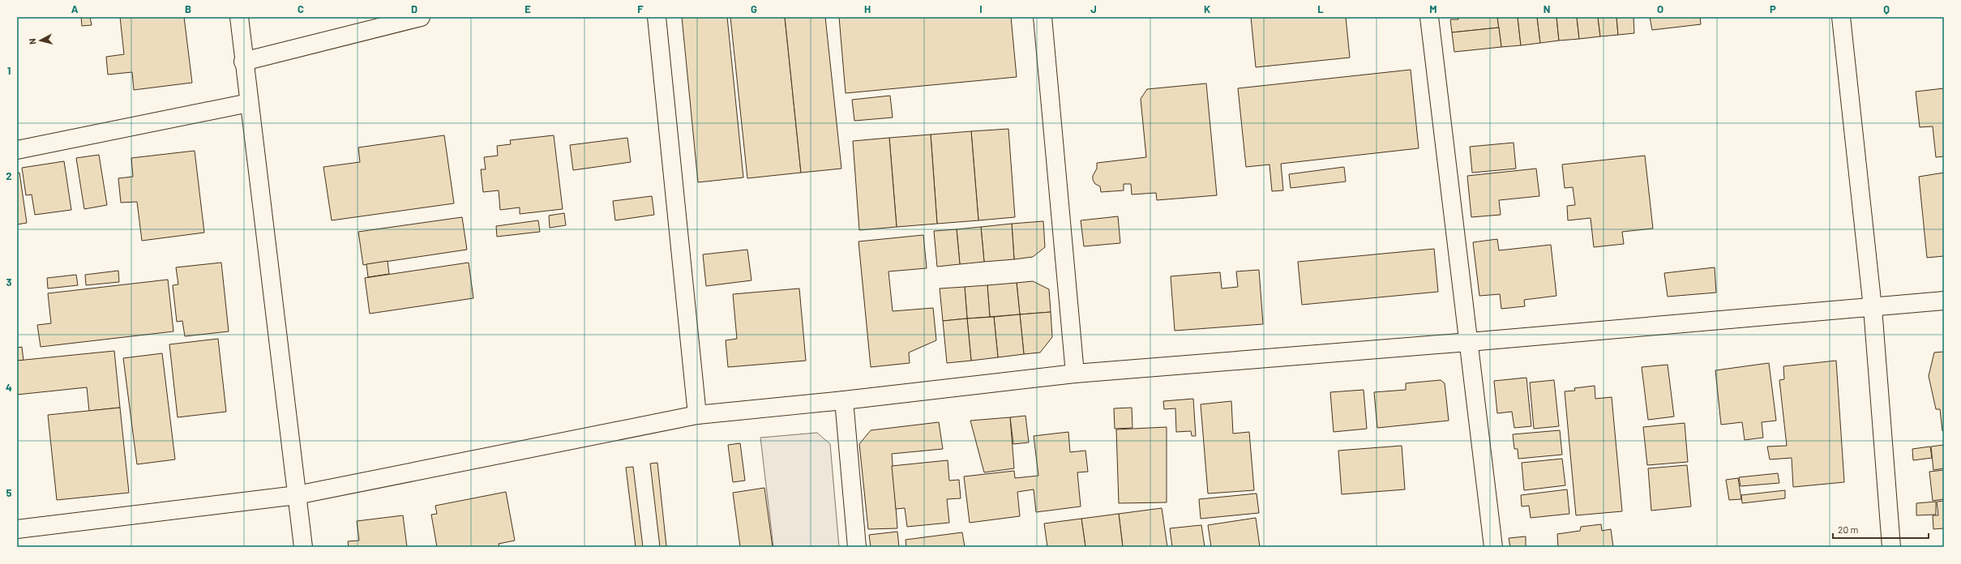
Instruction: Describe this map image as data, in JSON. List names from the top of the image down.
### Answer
{
  "scale_bar": "20 m",
  "north": "left",
  "grid": {
    "columns": [
      "A",
      "B",
      "C",
      "D",
      "E",
      "F",
      "G",
      "H",
      "I",
      "J",
      "K",
      "L",
      "M",
      "N",
      "O",
      "P",
      "Q"
    ],
    "rows": [
      "1",
      "2",
      "3",
      "4",
      "5"
    ]
  }
}
